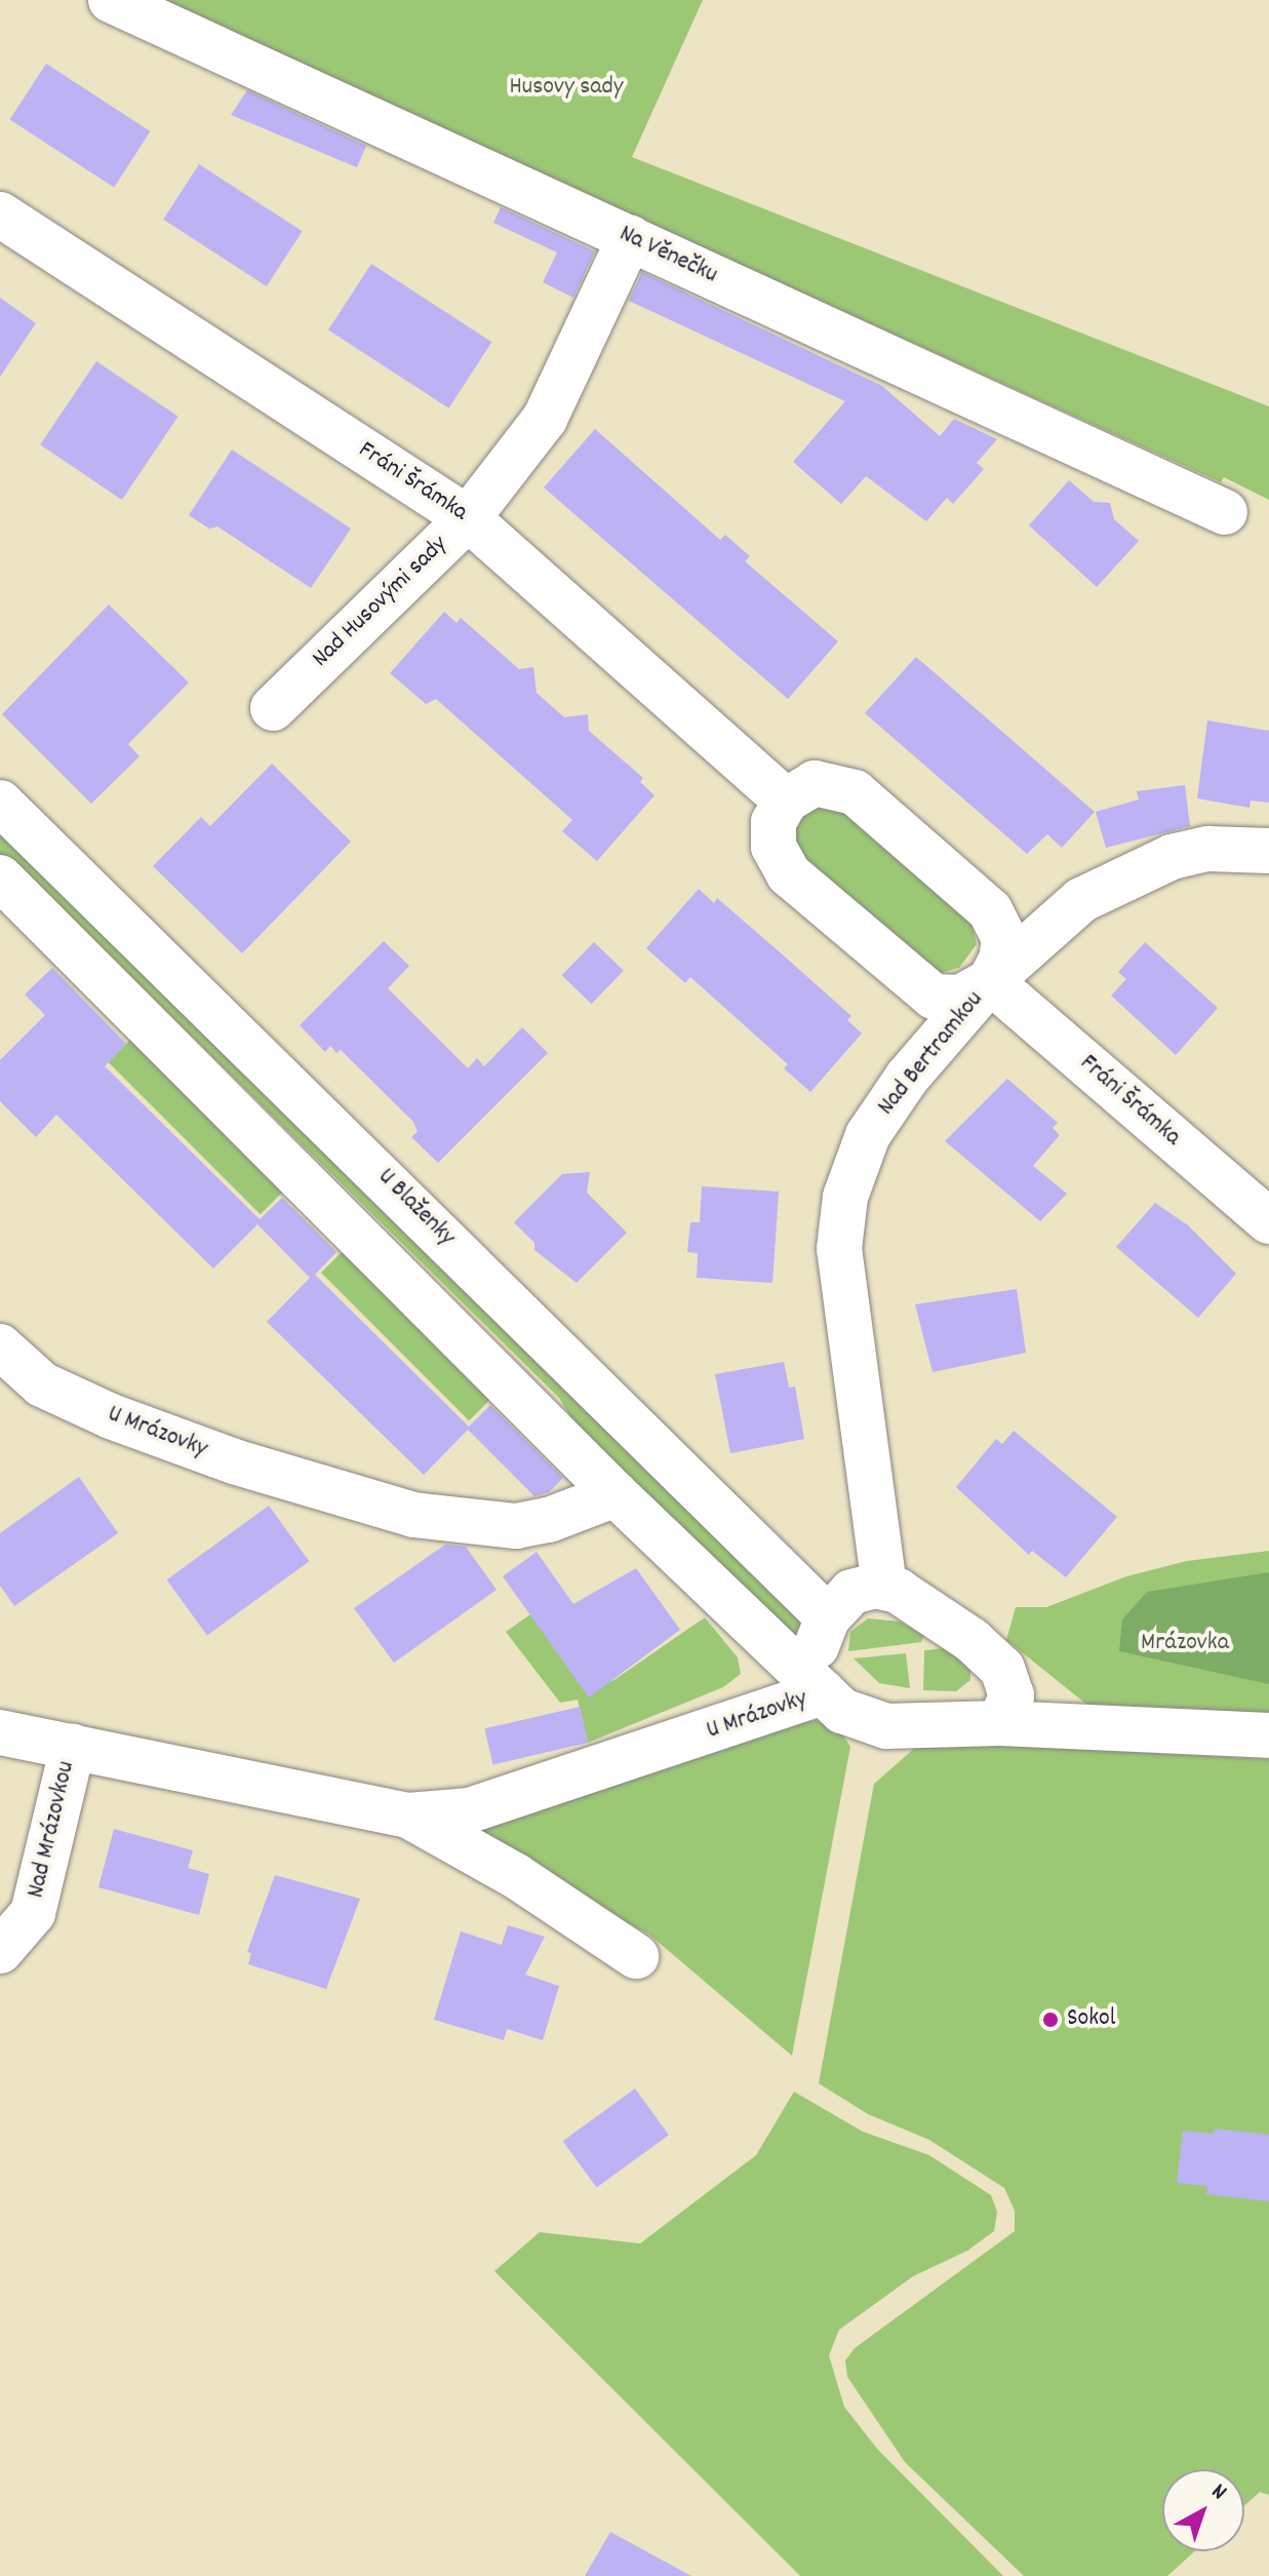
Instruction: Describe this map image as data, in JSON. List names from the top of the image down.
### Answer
{
  "streets": {
    "street": [
      "Na Věnečku",
      "Fráni Šrámka",
      "Nad Husovými sady",
      "Nad Bertramkou",
      "U Blaženky",
      "U Mrázovky",
      "Nad Mrázovkou"
    ]
  },
  "crossings": [
    ["Na Věnečku", "Nad Husovými sady"],
    ["Fráni Šrámka", "Nad Husovými sady"],
    ["Fráni Šrámka", "Nad Bertramkou"],
    ["U Mrázovky", "Nad Mrázovkou"]
  ],
  "parks": ["Husovy sady", "Mrázovka"],
  "places": ["Sokol"],
  "north": "top right"
}
